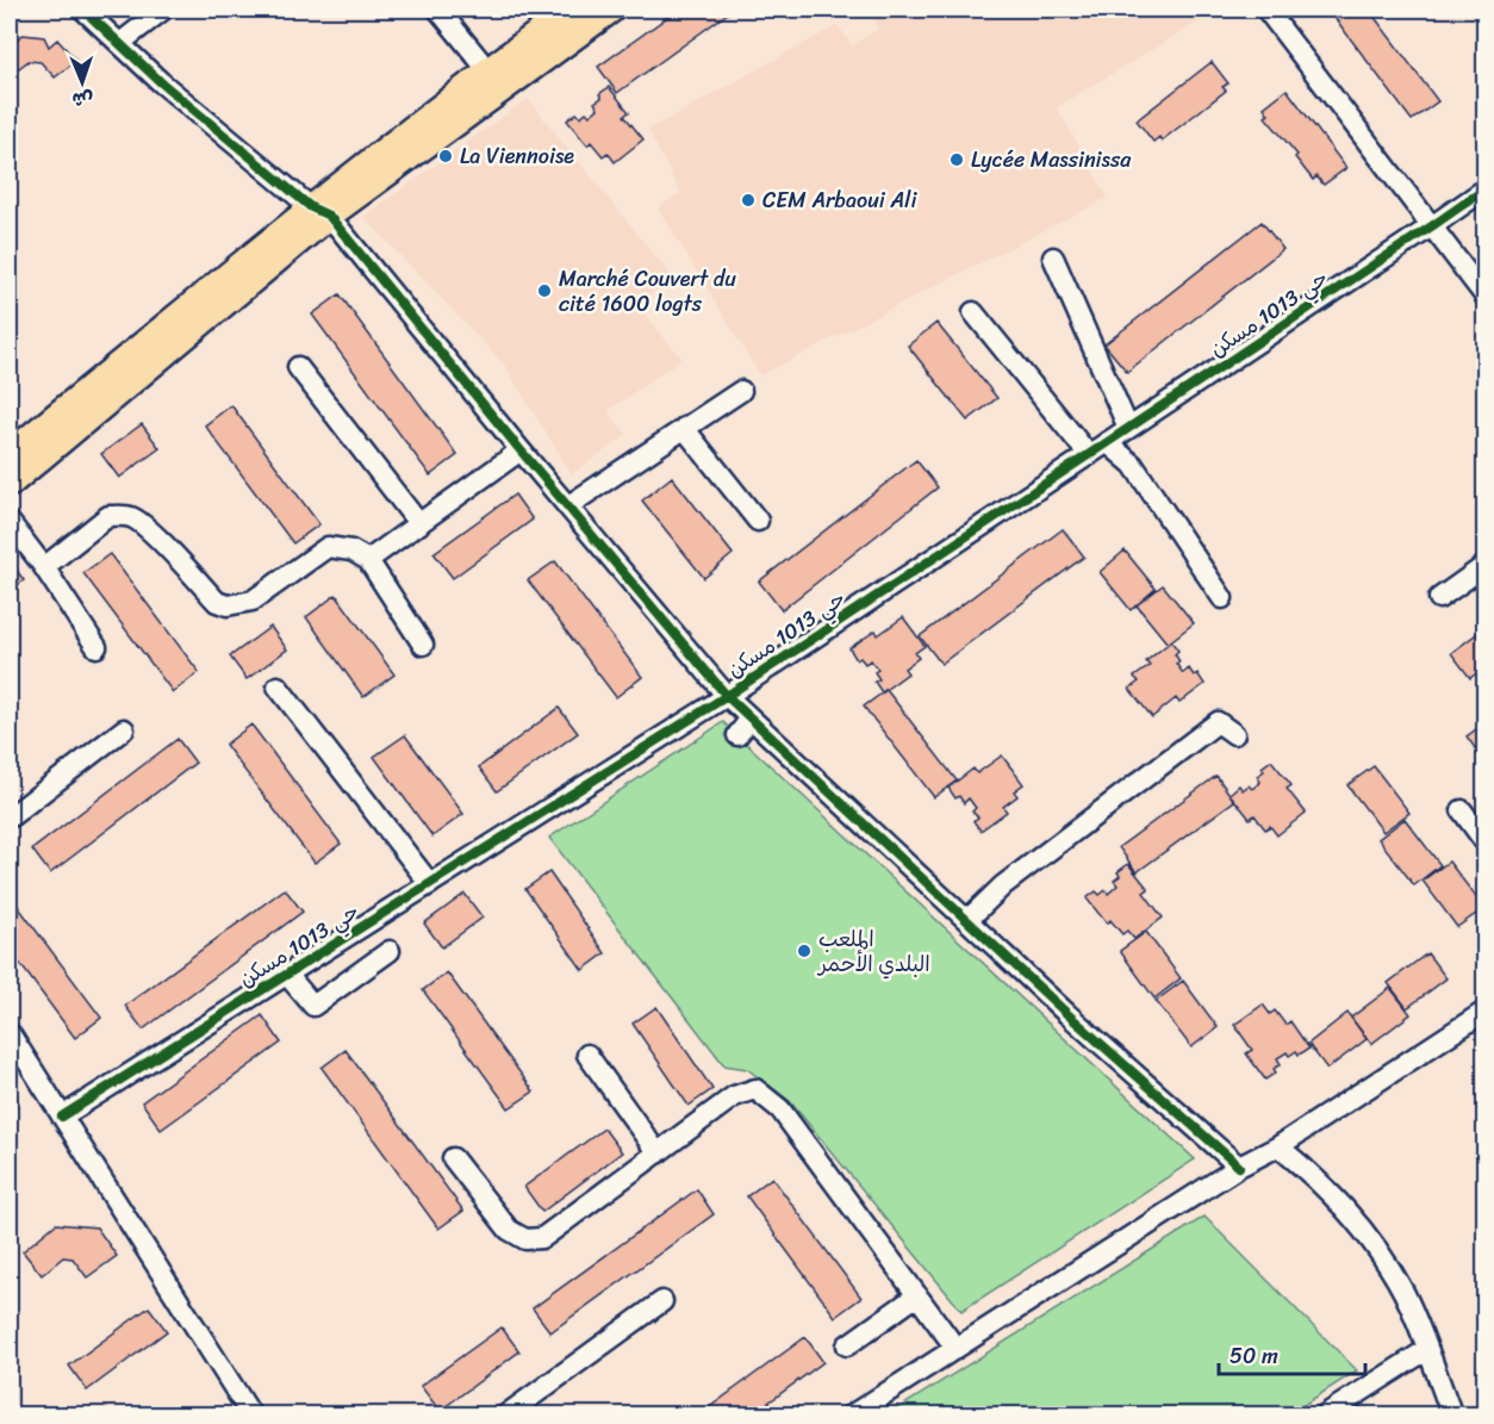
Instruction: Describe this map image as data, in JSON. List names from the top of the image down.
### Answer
{
  "streets": {
    "street": ["حي 1013 مسكن"]
  },
  "places": [
    "La Viennoise",
    "Lycée Massinissa",
    "CEM Arbaoui Ali",
    "Marché Couvert du cité 1600 logts",
    "الملعب البلدي الأحمر"
  ],
  "scale_bar": "50 m",
  "north": "bottom"
}
